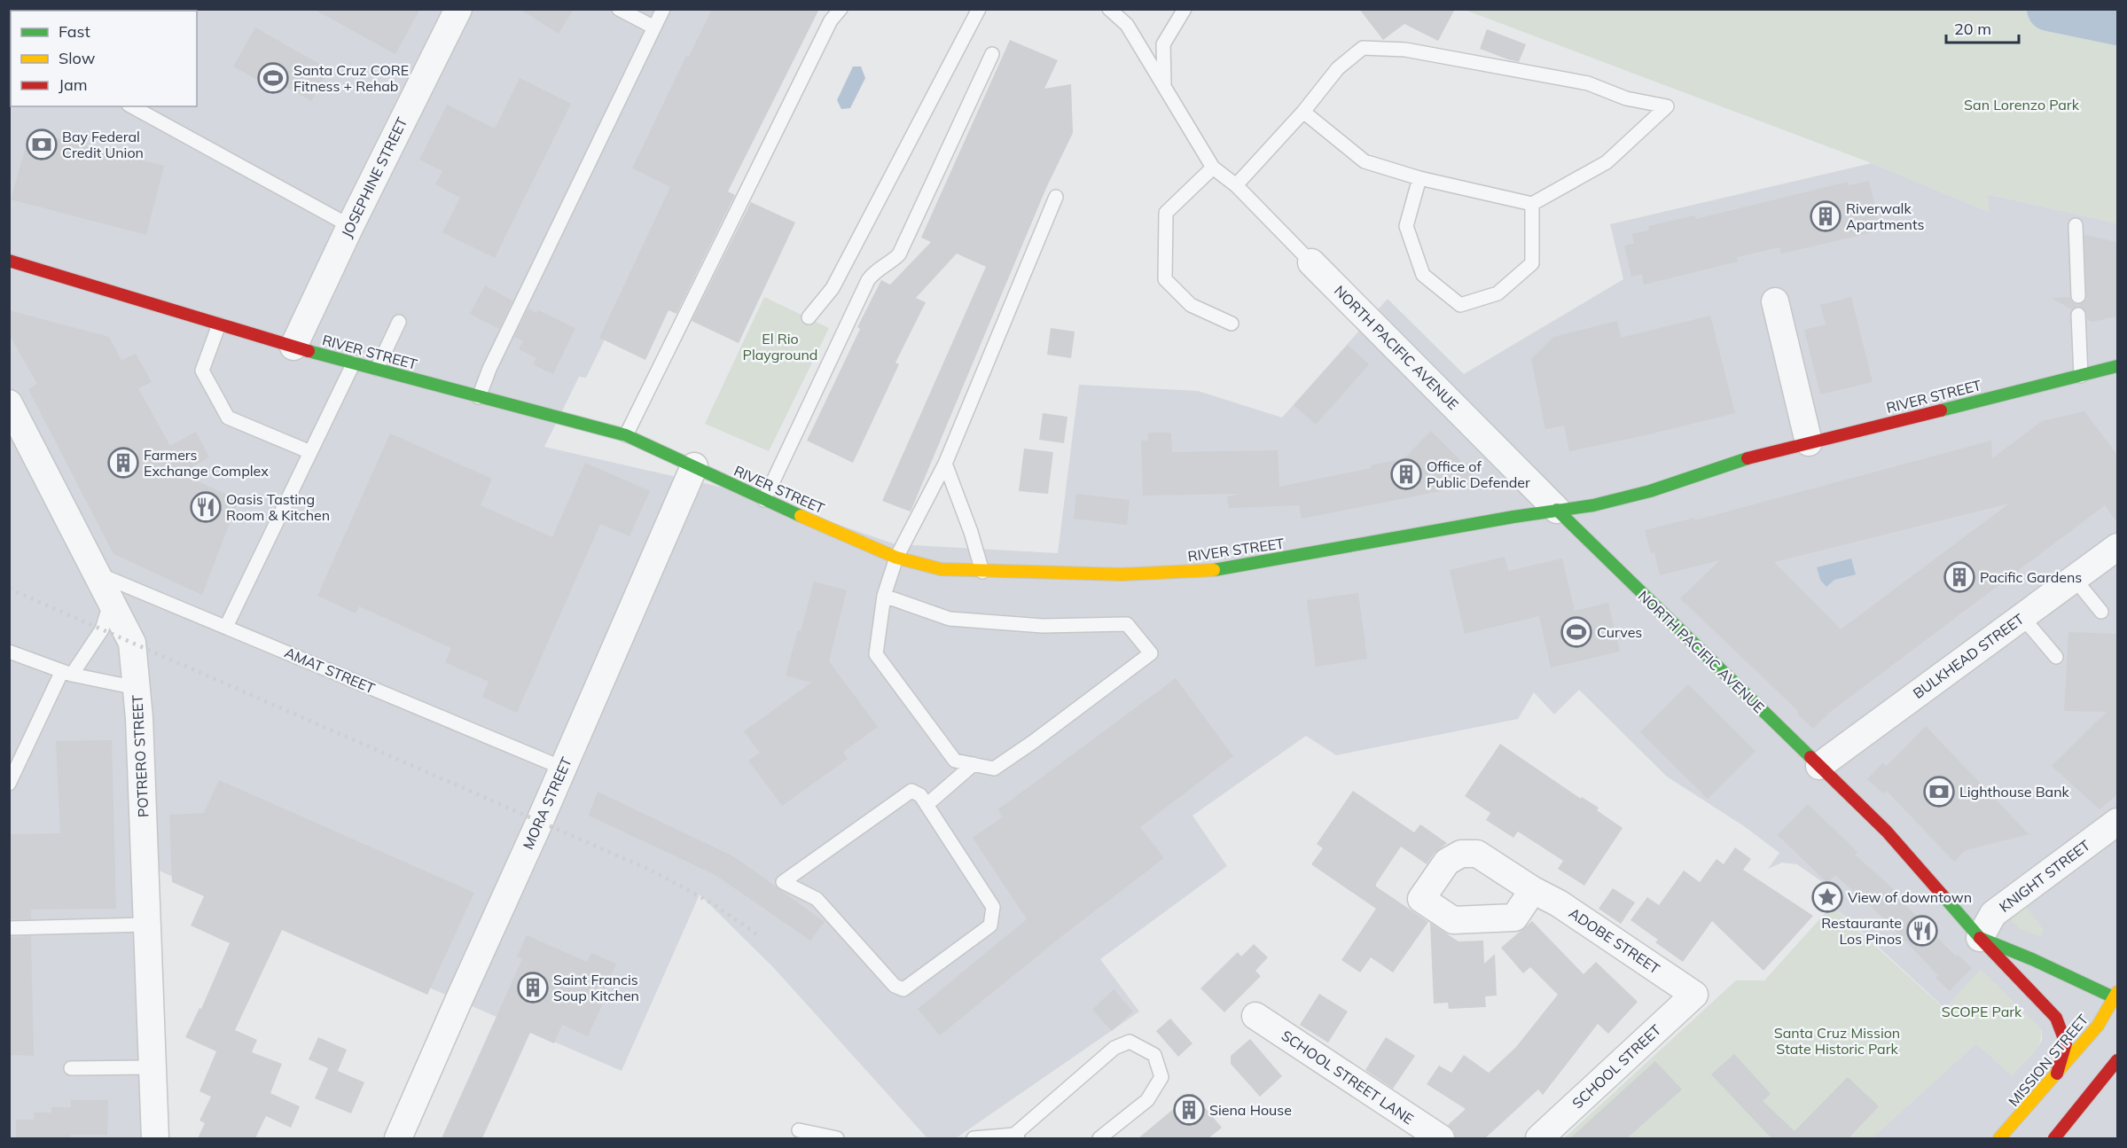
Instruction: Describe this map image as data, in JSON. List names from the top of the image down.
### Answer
{
  "streets": {
    "main road": ["NORTH PACIFIC AVENUE", "RIVER STREET", "MISSION STREET"],
    "street": [
      "JOSEPHINE STREET",
      "BULKHEAD STREET",
      "POTRERO STREET",
      "MORA STREET",
      "KNIGHT STREET",
      "ADOBE STREET",
      "SCHOOL STREET",
      "SCHOOL STREET LANE"
    ],
    "lane": ["AMAT STREET"]
  },
  "crossings": [
    ["JOSEPHINE STREET", "RIVER STREET"],
    ["NORTH PACIFIC AVENUE", "RIVER STREET"],
    ["NORTH PACIFIC AVENUE", "BULKHEAD STREET"],
    ["NORTH PACIFIC AVENUE", "KNIGHT STREET"],
    ["NORTH PACIFIC AVENUE", "MISSION STREET"],
    ["RIVER STREET", "MORA STREET"],
    ["AMAT STREET", "POTRERO STREET"],
    ["AMAT STREET", "MORA STREET"],
    ["ADOBE STREET", "SCHOOL STREET"]
  ],
  "parks": [
    "San Lorenzo Park",
    "El Rio Playground",
    "SCOPE Park",
    "Santa Cruz Mission State Historic Park"
  ],
  "places": {
    "sports": ["Santa Cruz CORE Fitness + Rehab", "Curves"],
    "bank": ["Bay Federal Credit Union", "Lighthouse Bank"],
    "building": [
      "Riverwalk Apartments",
      "Farmers Exchange Complex",
      "Office of Public Defender",
      "Pacific Gardens",
      "Saint Francis Soup Kitchen",
      "Siena House"
    ],
    "restaurant": ["Oasis Tasting Room & Kitchen", "Restaurante Los Pinos"],
    "place": ["View of downtown"]
  },
  "legend": ["Fast", "Slow", "Jam"],
  "scale_bar": "20 m"
}
